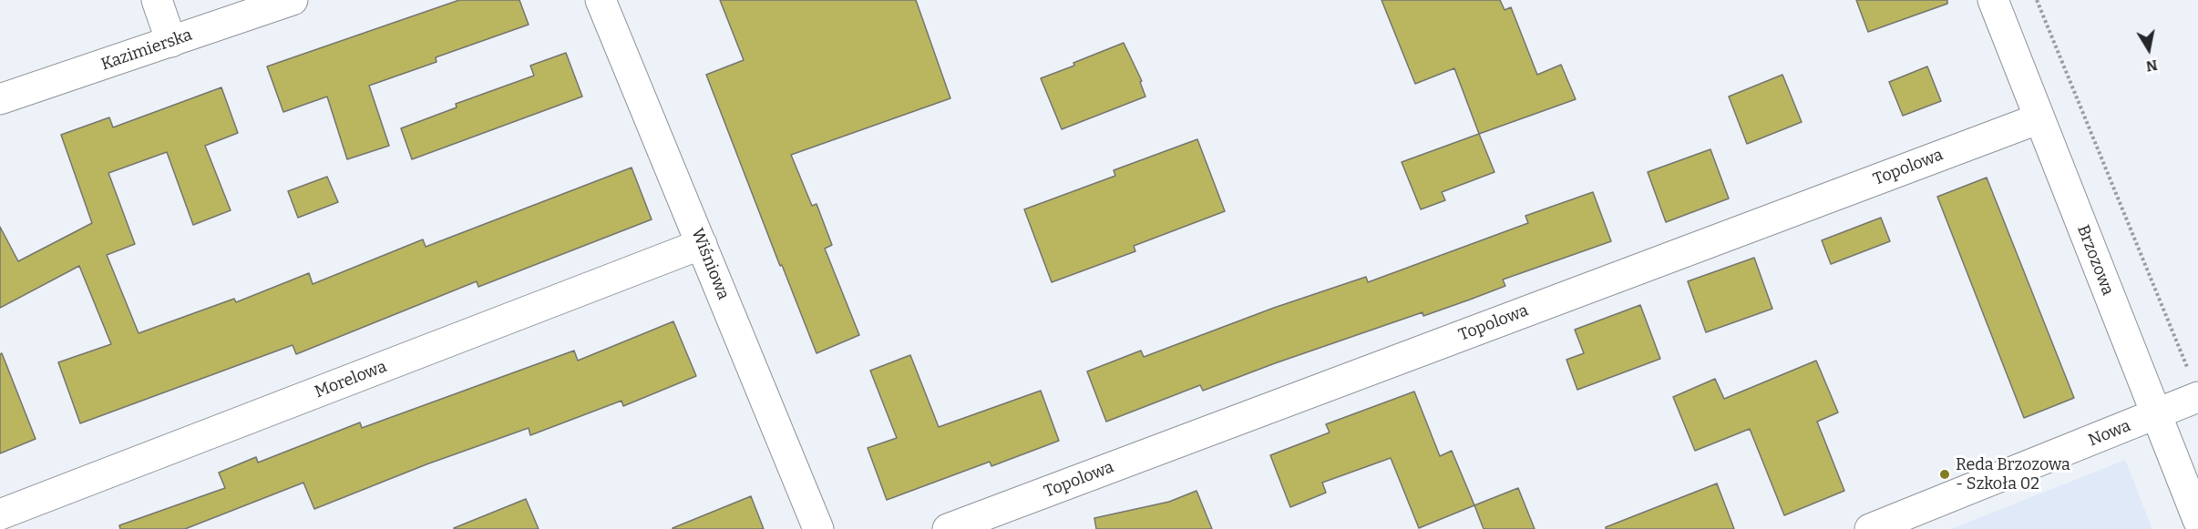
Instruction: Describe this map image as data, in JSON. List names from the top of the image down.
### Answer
{
  "streets": {
    "street": [
      "Kazimierska",
      "Topolowa",
      "Brzozowa",
      "Wiśniowa",
      "Morelowa",
      "Nowa"
    ]
  },
  "crossings": [
    ["Topolowa", "Brzozowa"],
    ["Brzozowa", "Nowa"],
    ["Wiśniowa", "Morelowa"]
  ],
  "places": ["Reda Brzozowa - Szkoła 02"],
  "north": "bottom"
}
